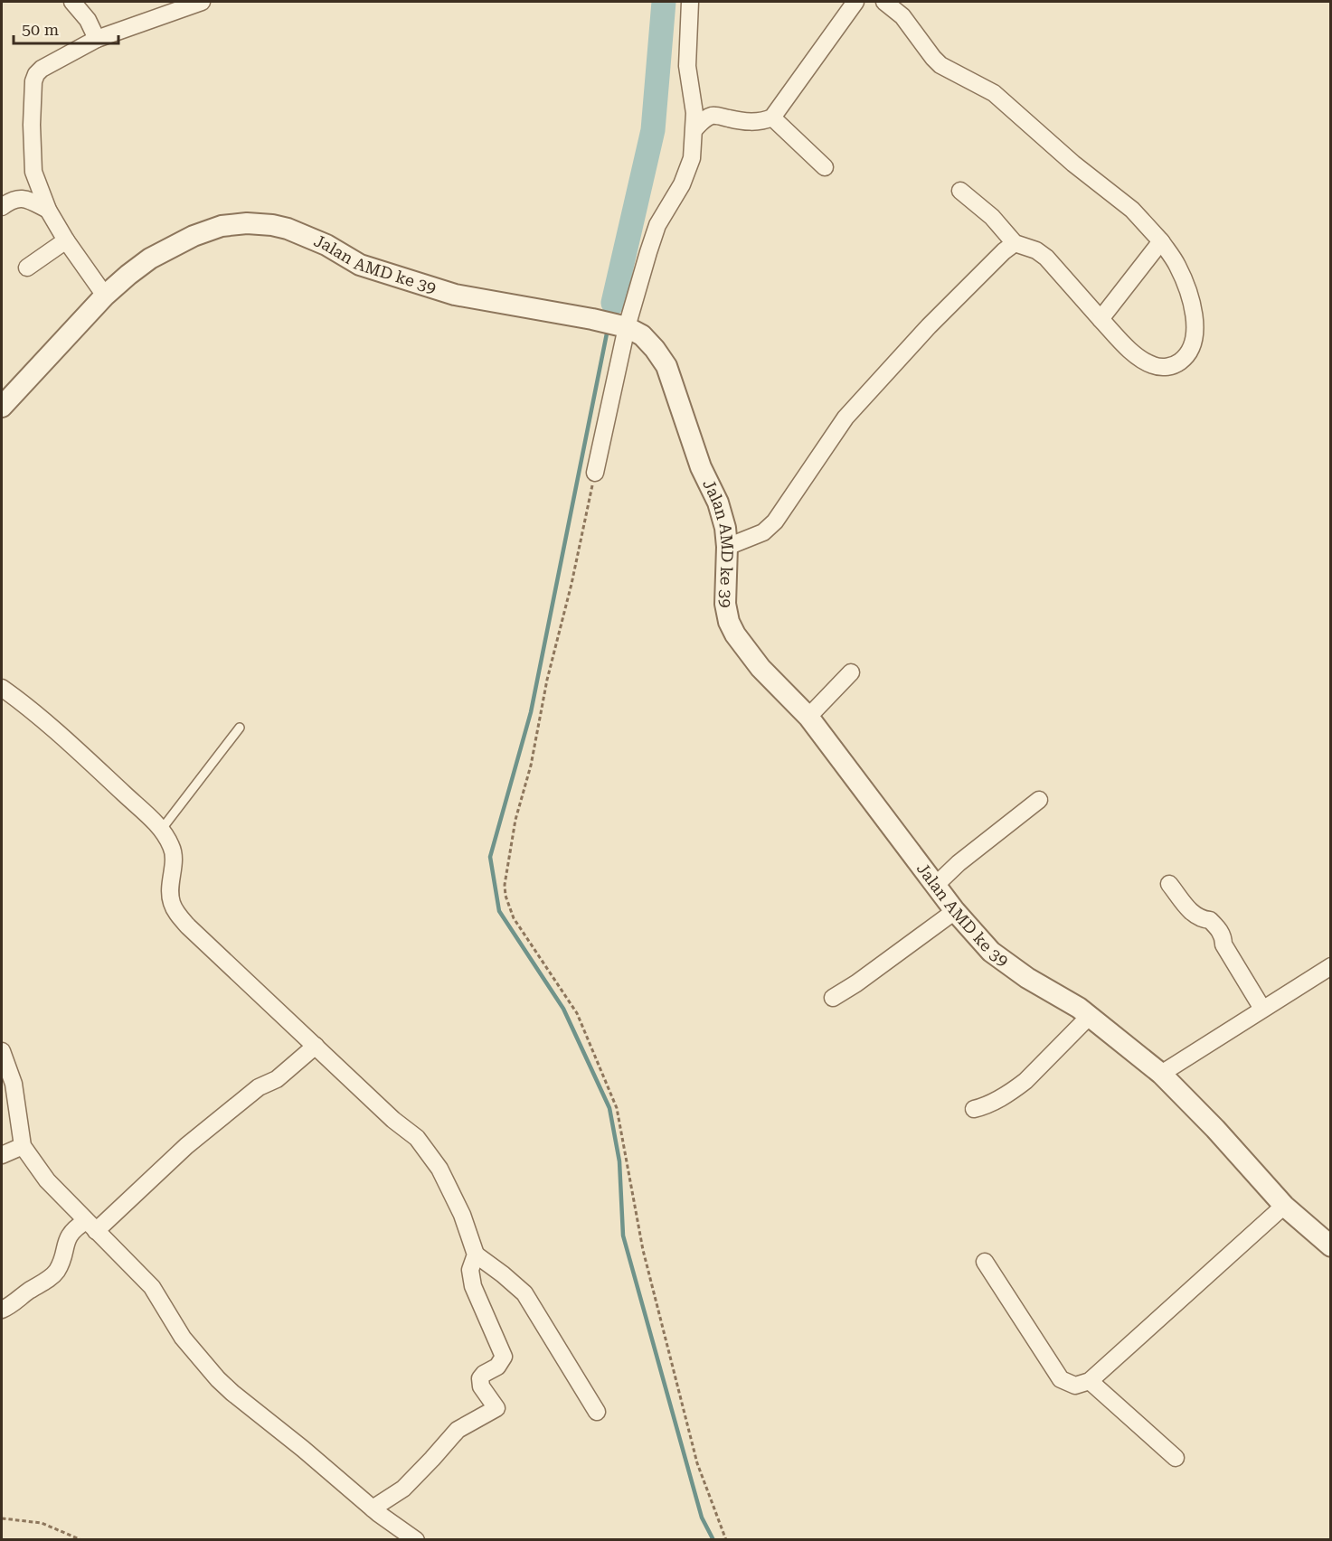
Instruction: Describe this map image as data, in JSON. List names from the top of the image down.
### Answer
{
  "streets": {
    "street": ["Jalan AMD ke 39"]
  },
  "scale_bar": "50 m"
}
